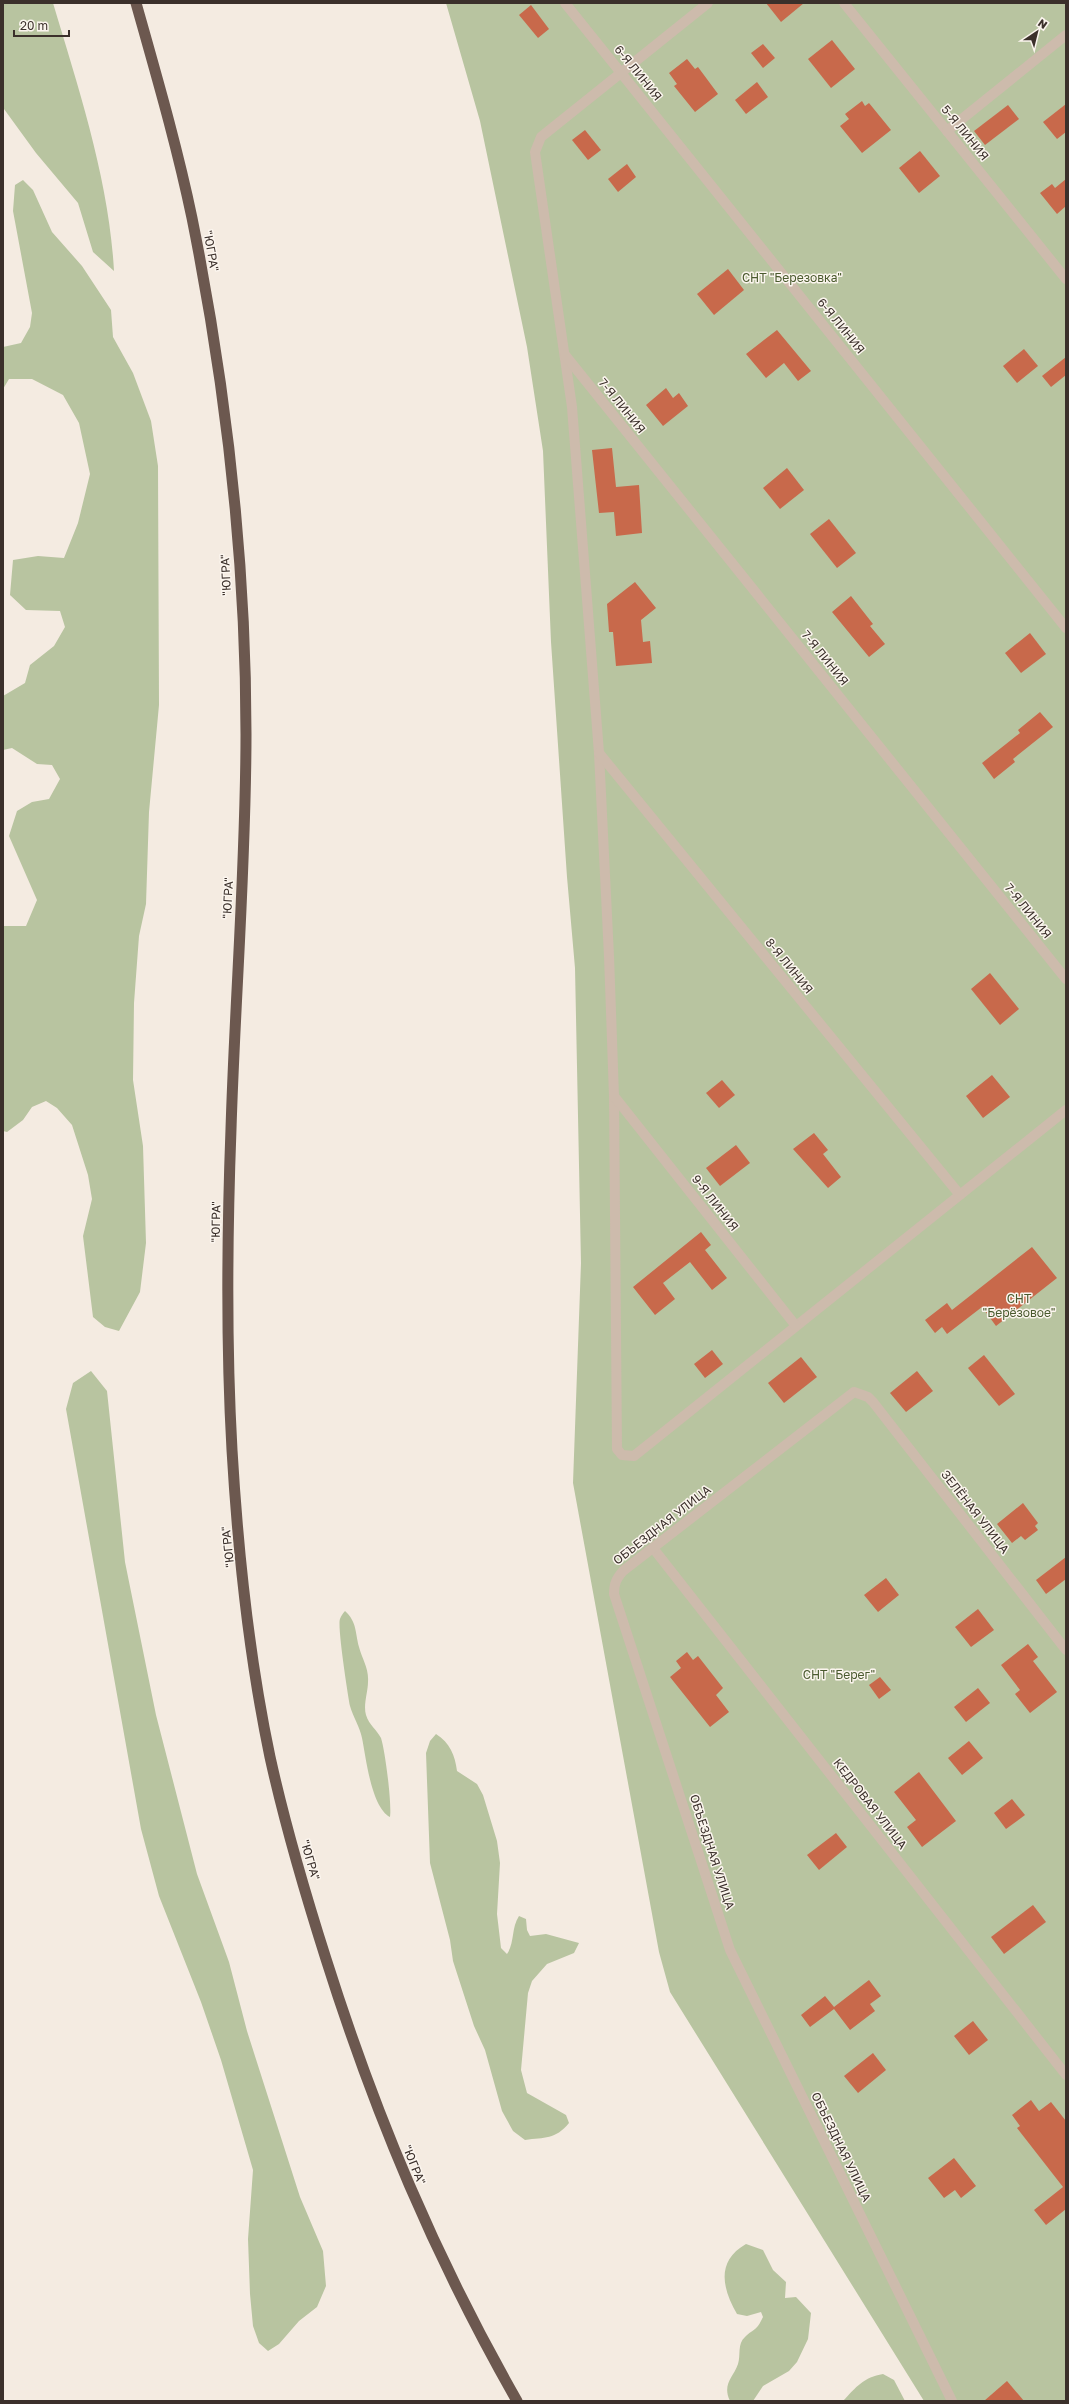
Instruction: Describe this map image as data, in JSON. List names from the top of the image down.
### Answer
{
  "streets": {
    "highway": ["\"ЮГРА\""],
    "street": [
      "6-Я ЛИНИЯ",
      "5-Я ЛИНИЯ",
      "7-Я ЛИНИЯ",
      "8-Я ЛИНИЯ",
      "9-Я ЛИНИЯ",
      "ЗЕЛЁНАЯ УЛИЦА",
      "ОБЪЕЗДНАЯ УЛИЦА",
      "КЕДРОВАЯ УЛИЦА"
    ]
  },
  "crossings": [
    ["ЗЕЛЁНАЯ УЛИЦА", "ОБЪЕЗДНАЯ УЛИЦА"],
    ["ОБЪЕЗДНАЯ УЛИЦА", "КЕДРОВАЯ УЛИЦА"]
  ],
  "parks": ["СНТ \"Березовка\"", "СНТ \"Берёзовое\"", "СНТ \"Берег\""],
  "scale_bar": "20 m",
  "north": "top right"
}
